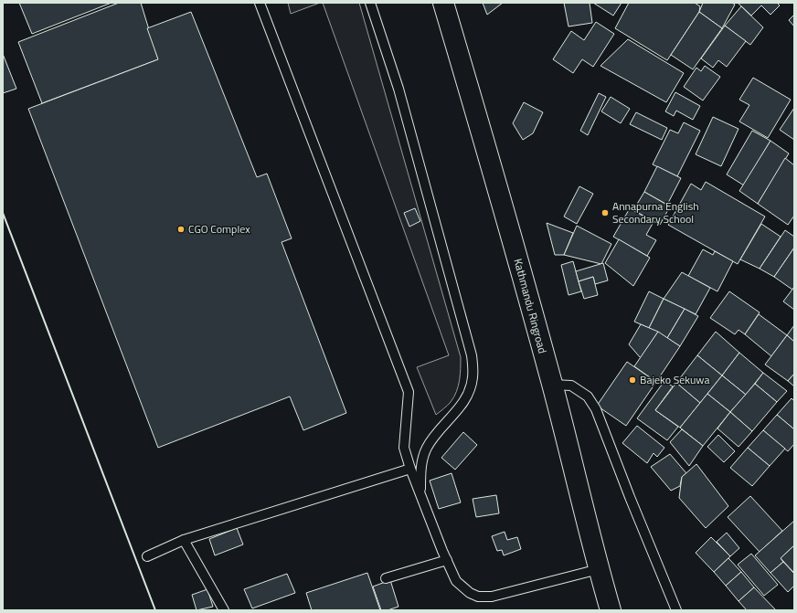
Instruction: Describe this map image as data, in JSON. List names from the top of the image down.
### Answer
{
  "streets": {
    "highway": ["Kathmandu Ringroad"]
  },
  "places": ["Annapurna English Secondary School", "CGO Complex", "Bajeko Sekuwa"]
}
